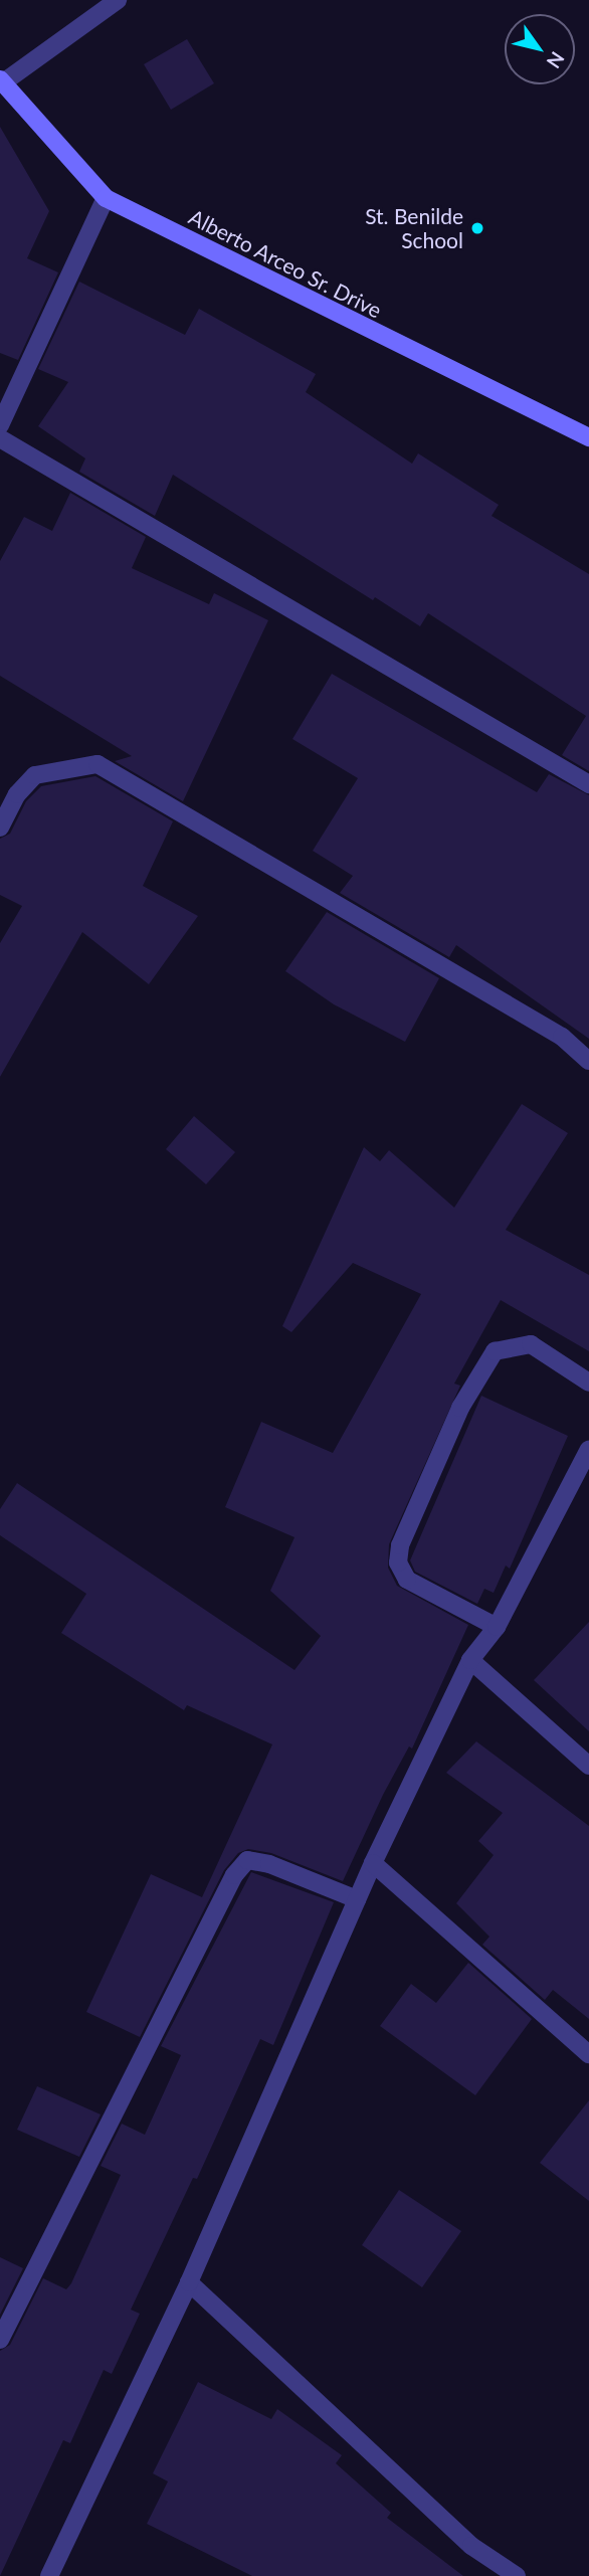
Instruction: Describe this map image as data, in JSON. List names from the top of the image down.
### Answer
{
  "streets": {
    "street": ["Alberto Arceo Sr. Drive"]
  },
  "places": ["St. Benilde School"],
  "north": "bottom right"
}
